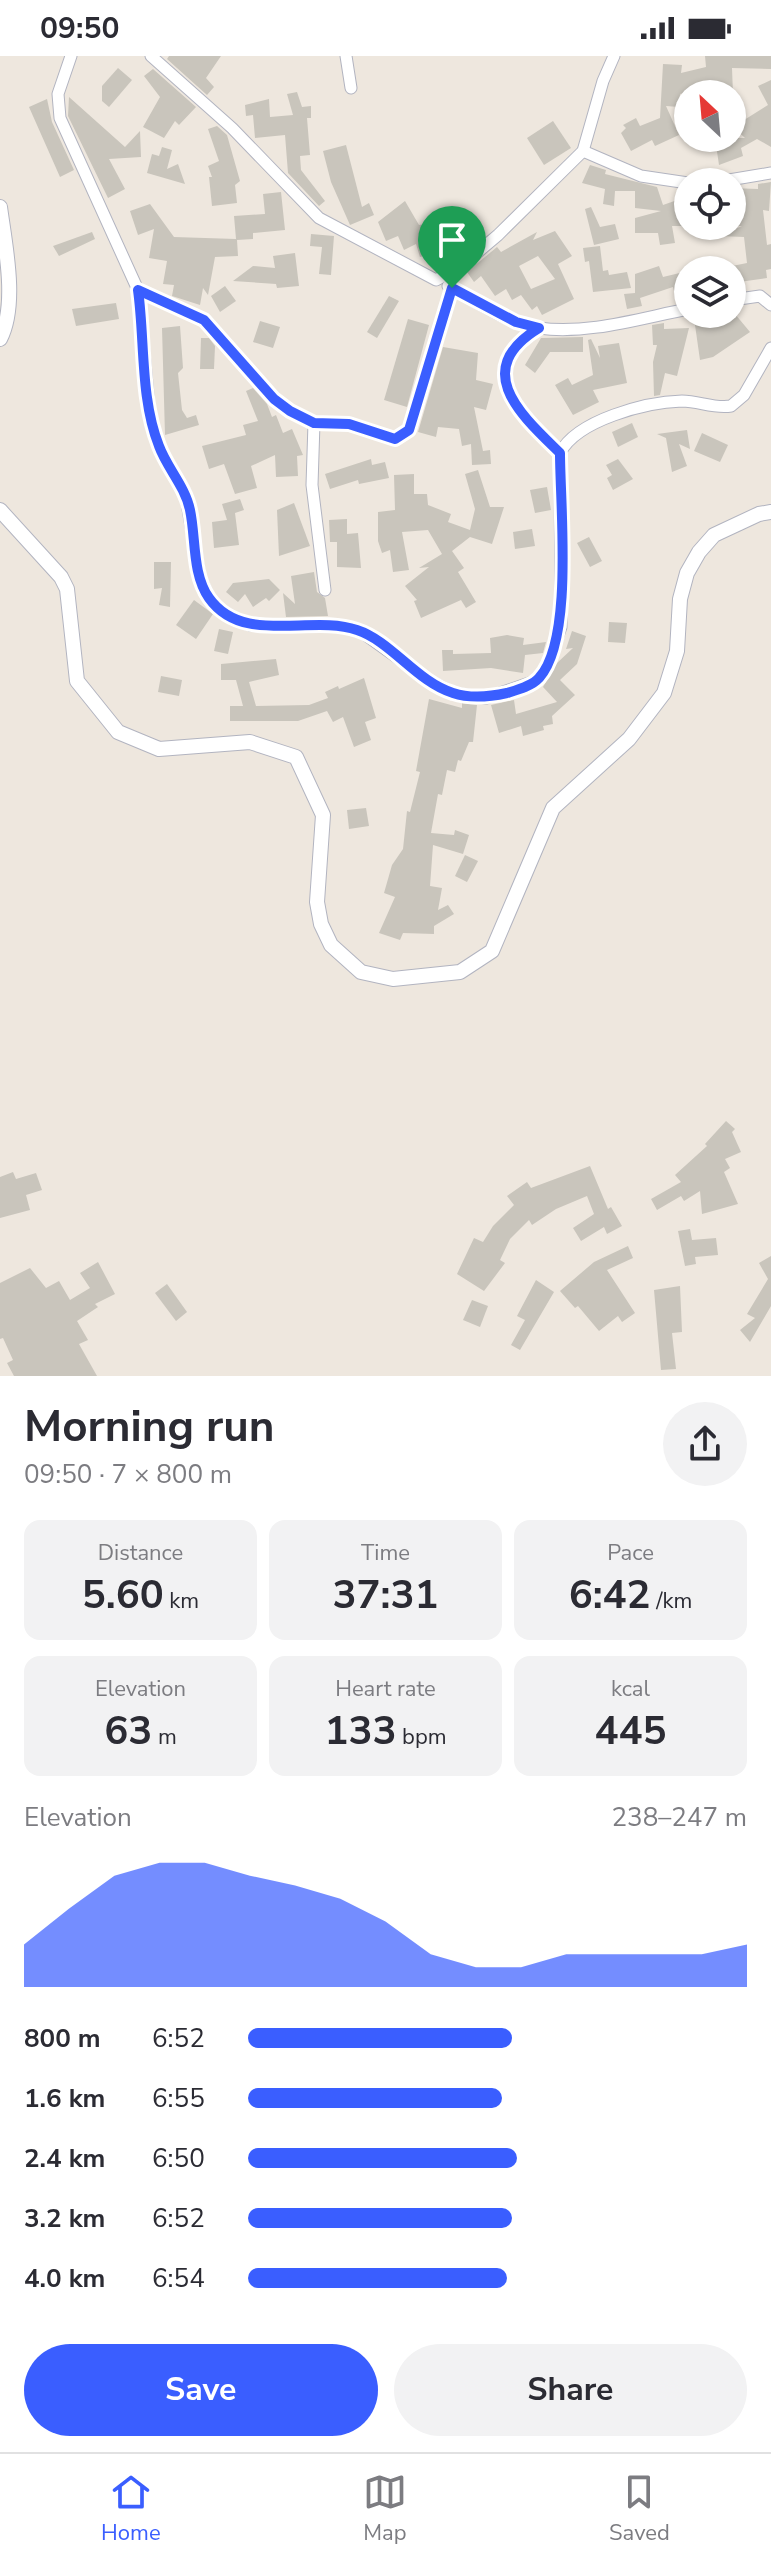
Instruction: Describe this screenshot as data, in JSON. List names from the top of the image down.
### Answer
{
  "north": "top left",
  "page": {
    "status": "09:50",
    "heading": ["Morning run", "09:50 · 7 × 800 m"],
    "stats": [
      ["Distance", "5.60 km"],
      ["Time", "37:31"],
      ["Pace", "6:42 /km"],
      ["Elevation", "63 m"],
      ["Heart rate", "133 bpm"],
      ["kcal", "445"]
    ],
    "chart": ["Elevation", "238–247 m"],
    "list": [
      {
        "name": "800 m",
        "note": "6:52"
      },
      {
        "name": "1.6 km",
        "note": "6:55"
      },
      {
        "name": "2.4 km",
        "note": "6:50"
      },
      {
        "name": "3.2 km",
        "note": "6:52"
      },
      {
        "name": "4.0 km",
        "note": "6:54"
      }
    ],
    "buttons": ["Save", "Share"],
    "tabs": ["Home", "Map", "Saved"]
  }
}
